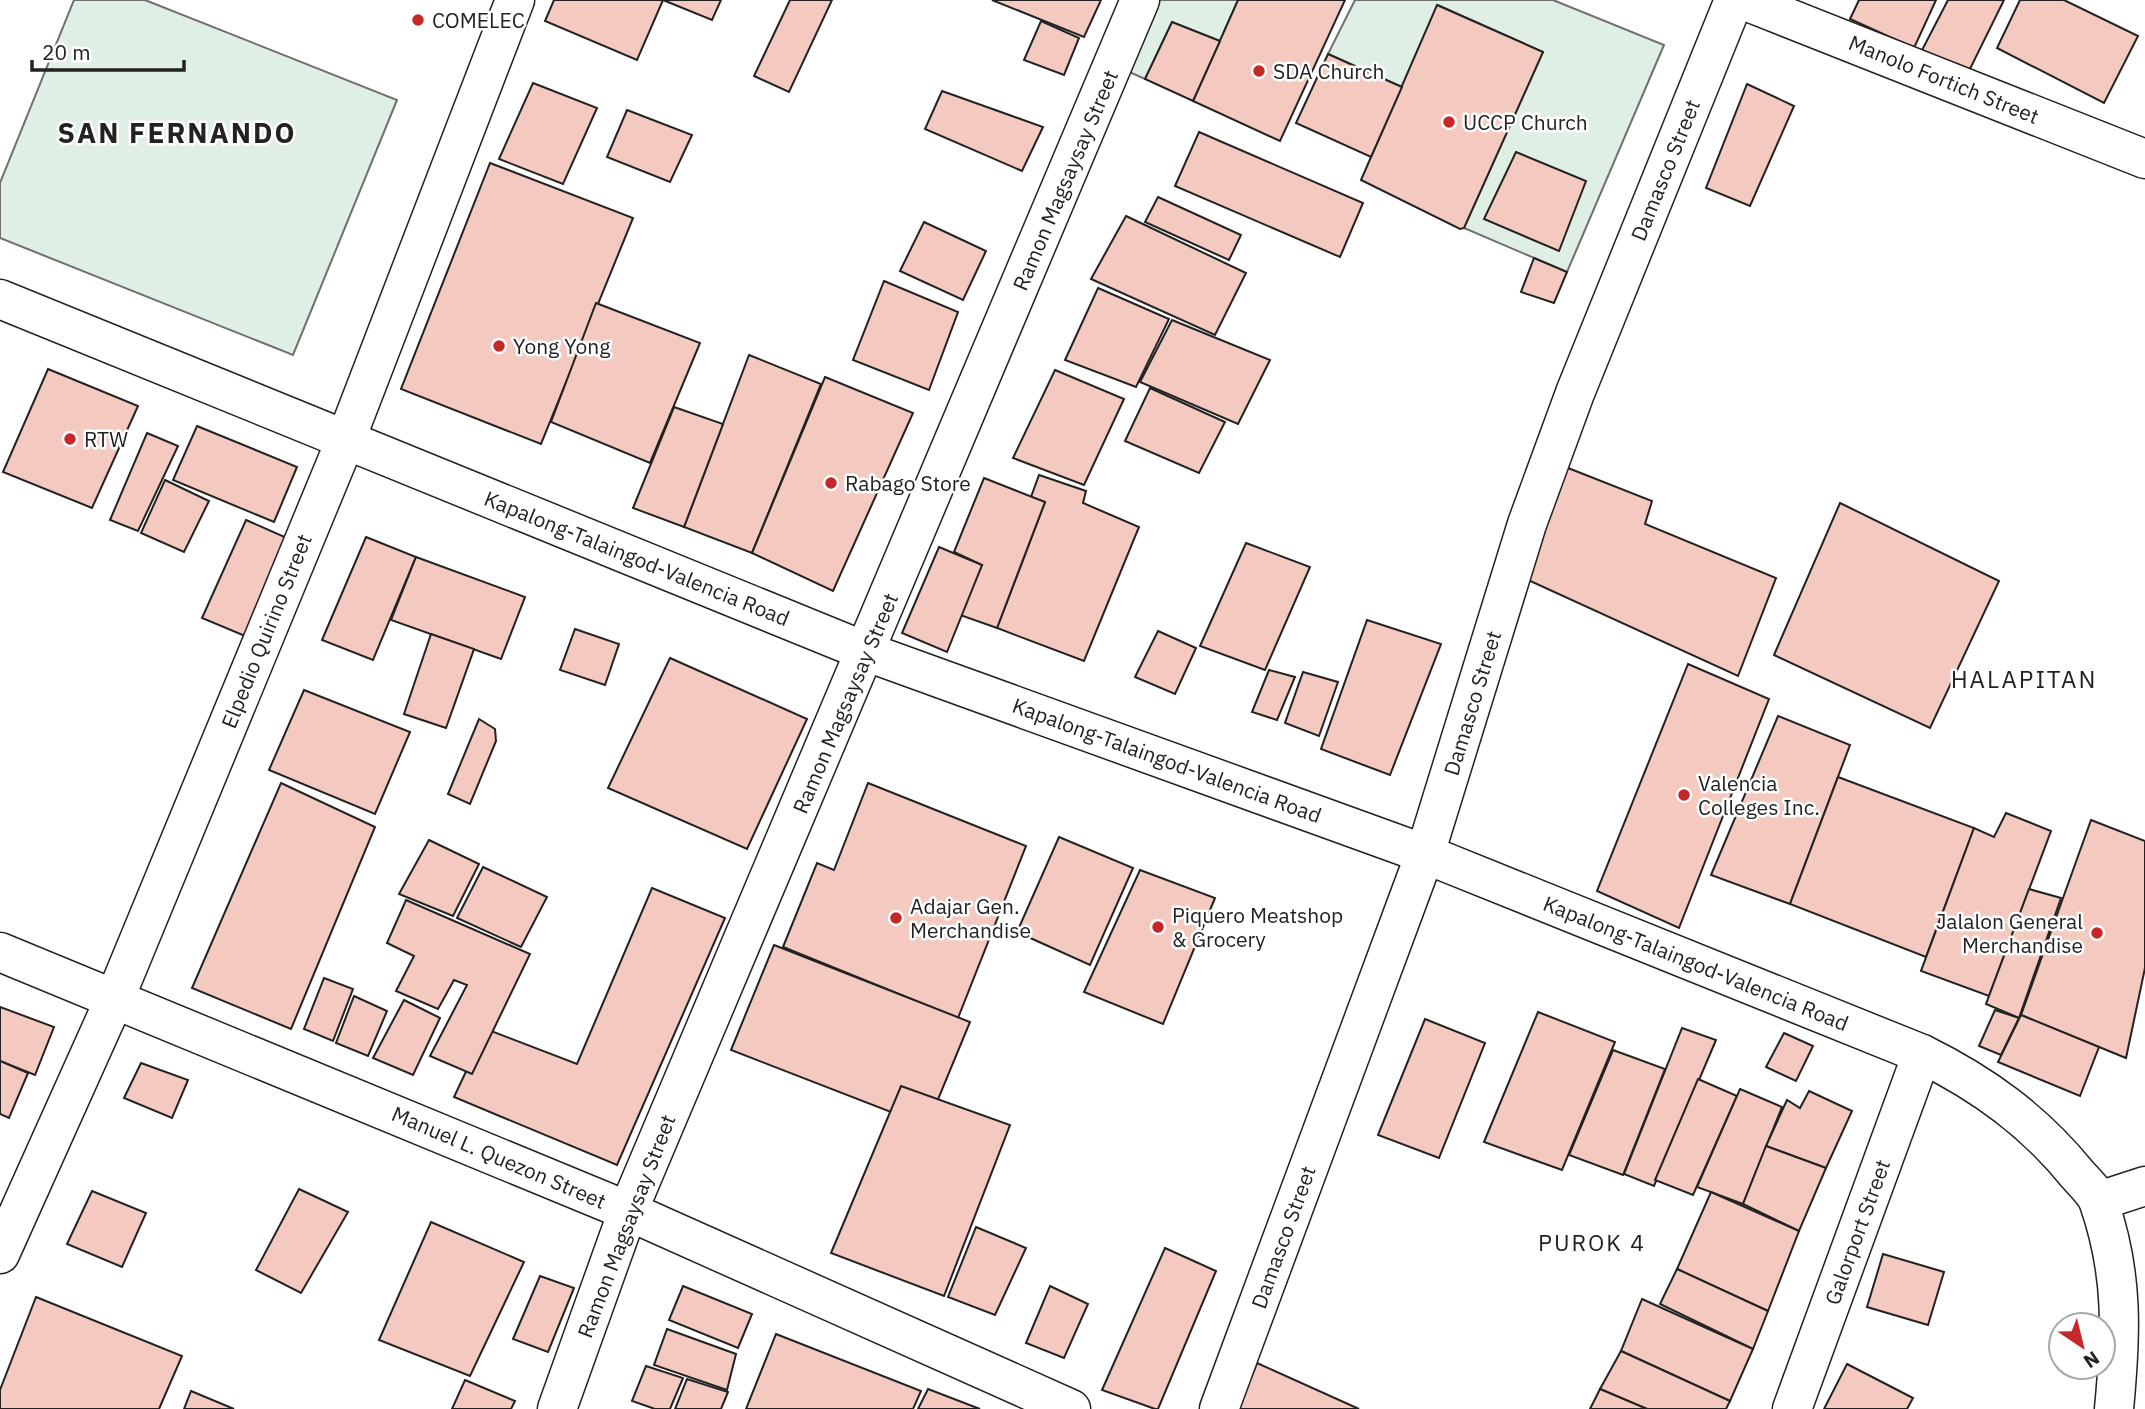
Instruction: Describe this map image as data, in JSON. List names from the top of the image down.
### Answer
{
  "streets": {
    "main road": [
      "Manolo Fortich Street",
      "Damasco Street",
      "Ramon Magsaysay Street",
      "Kapalong-Talaingod-Valencia Road",
      "Elpedio Quirino Street",
      "Manuel L. Quezon Street",
      "Galorport Street"
    ]
  },
  "crossings": [
    ["Damasco Street", "Kapalong-Talaingod-Valencia Road"],
    ["Ramon Magsaysay Street", "Kapalong-Talaingod-Valencia Road"],
    ["Ramon Magsaysay Street", "Manuel L. Quezon Street"],
    ["Kapalong-Talaingod-Valencia Road", "Elpedio Quirino Street"],
    ["Kapalong-Talaingod-Valencia Road", "Galorport Street"],
    ["Elpedio Quirino Street", "Manuel L. Quezon Street"]
  ],
  "districts": ["SAN FERNANDO", "HALAPITAN", "PUROK 4"],
  "places": [
    "COMELEC",
    "SDA Church",
    "UCCP Church",
    "Yong Yong",
    "RTW",
    "Rabago Store",
    "Valencia Colleges Inc.",
    "Adajar Gen. Merchandise",
    "Piquero Meatshop & Grocery",
    "Jalalon General Merchandise"
  ],
  "scale_bar": "20 m",
  "north": "bottom right"
}
